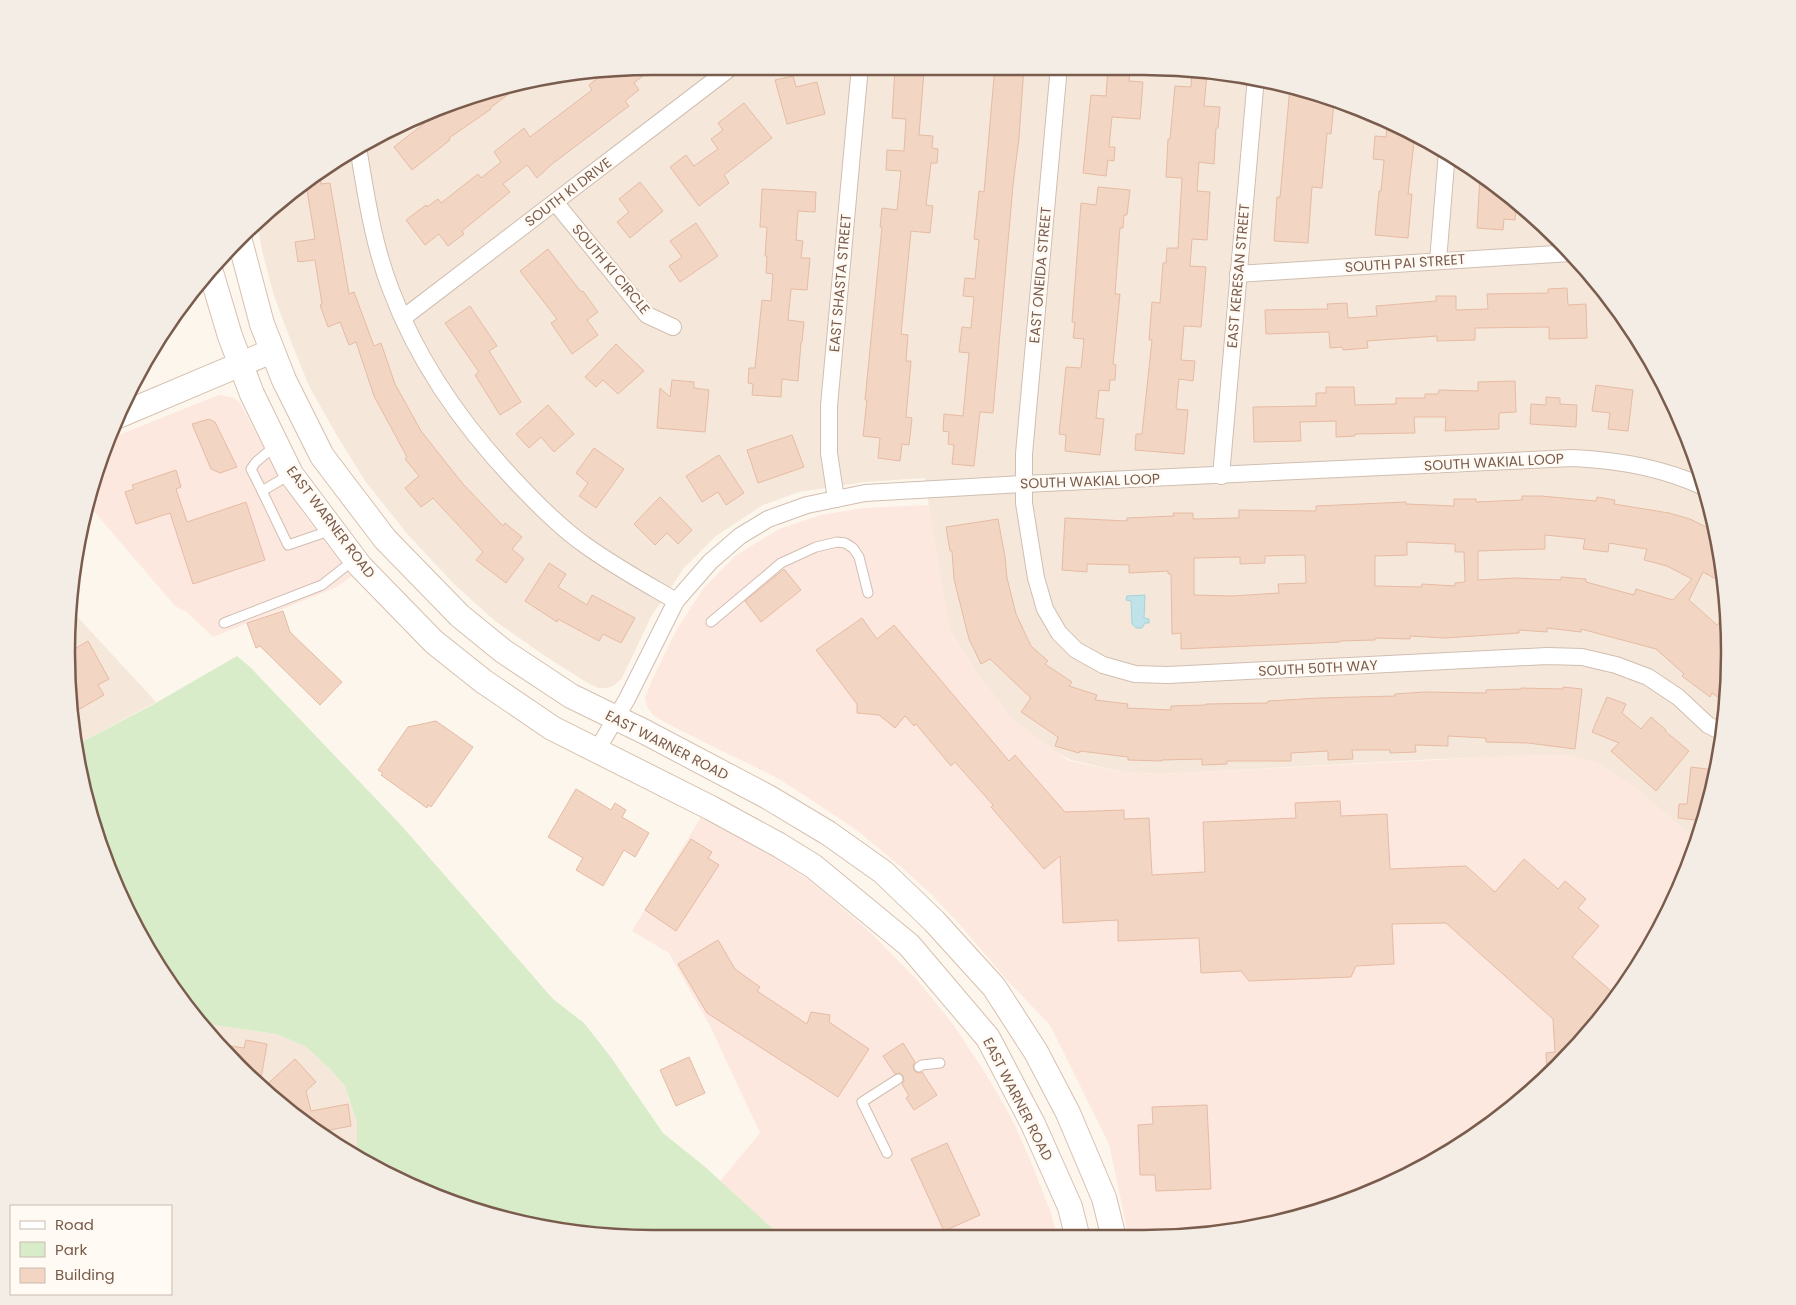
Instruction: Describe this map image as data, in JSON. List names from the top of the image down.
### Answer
{
  "streets": {
    "main road": ["EAST WARNER ROAD"],
    "street": [
      "SOUTH KI DRIVE",
      "SOUTH PAI STREET",
      "SOUTH KI CIRCLE",
      "EAST ONEIDA STREET",
      "EAST KERESAN STREET",
      "EAST SHASTA STREET",
      "SOUTH WAKIAL LOOP",
      "SOUTH 50TH WAY"
    ]
  },
  "crossings": [
    ["SOUTH KI DRIVE", "SOUTH KI CIRCLE"],
    ["SOUTH PAI STREET", "EAST KERESAN STREET"],
    ["EAST ONEIDA STREET", "SOUTH WAKIAL LOOP"],
    ["EAST ONEIDA STREET", "SOUTH 50TH WAY"],
    ["EAST KERESAN STREET", "SOUTH WAKIAL LOOP"],
    ["EAST SHASTA STREET", "SOUTH WAKIAL LOOP"],
    ["SOUTH WAKIAL LOOP", "EAST WARNER ROAD"],
    ["SOUTH WAKIAL LOOP", "SOUTH 50TH WAY"]
  ],
  "legend": ["Road", "Park", "Building"]
}
